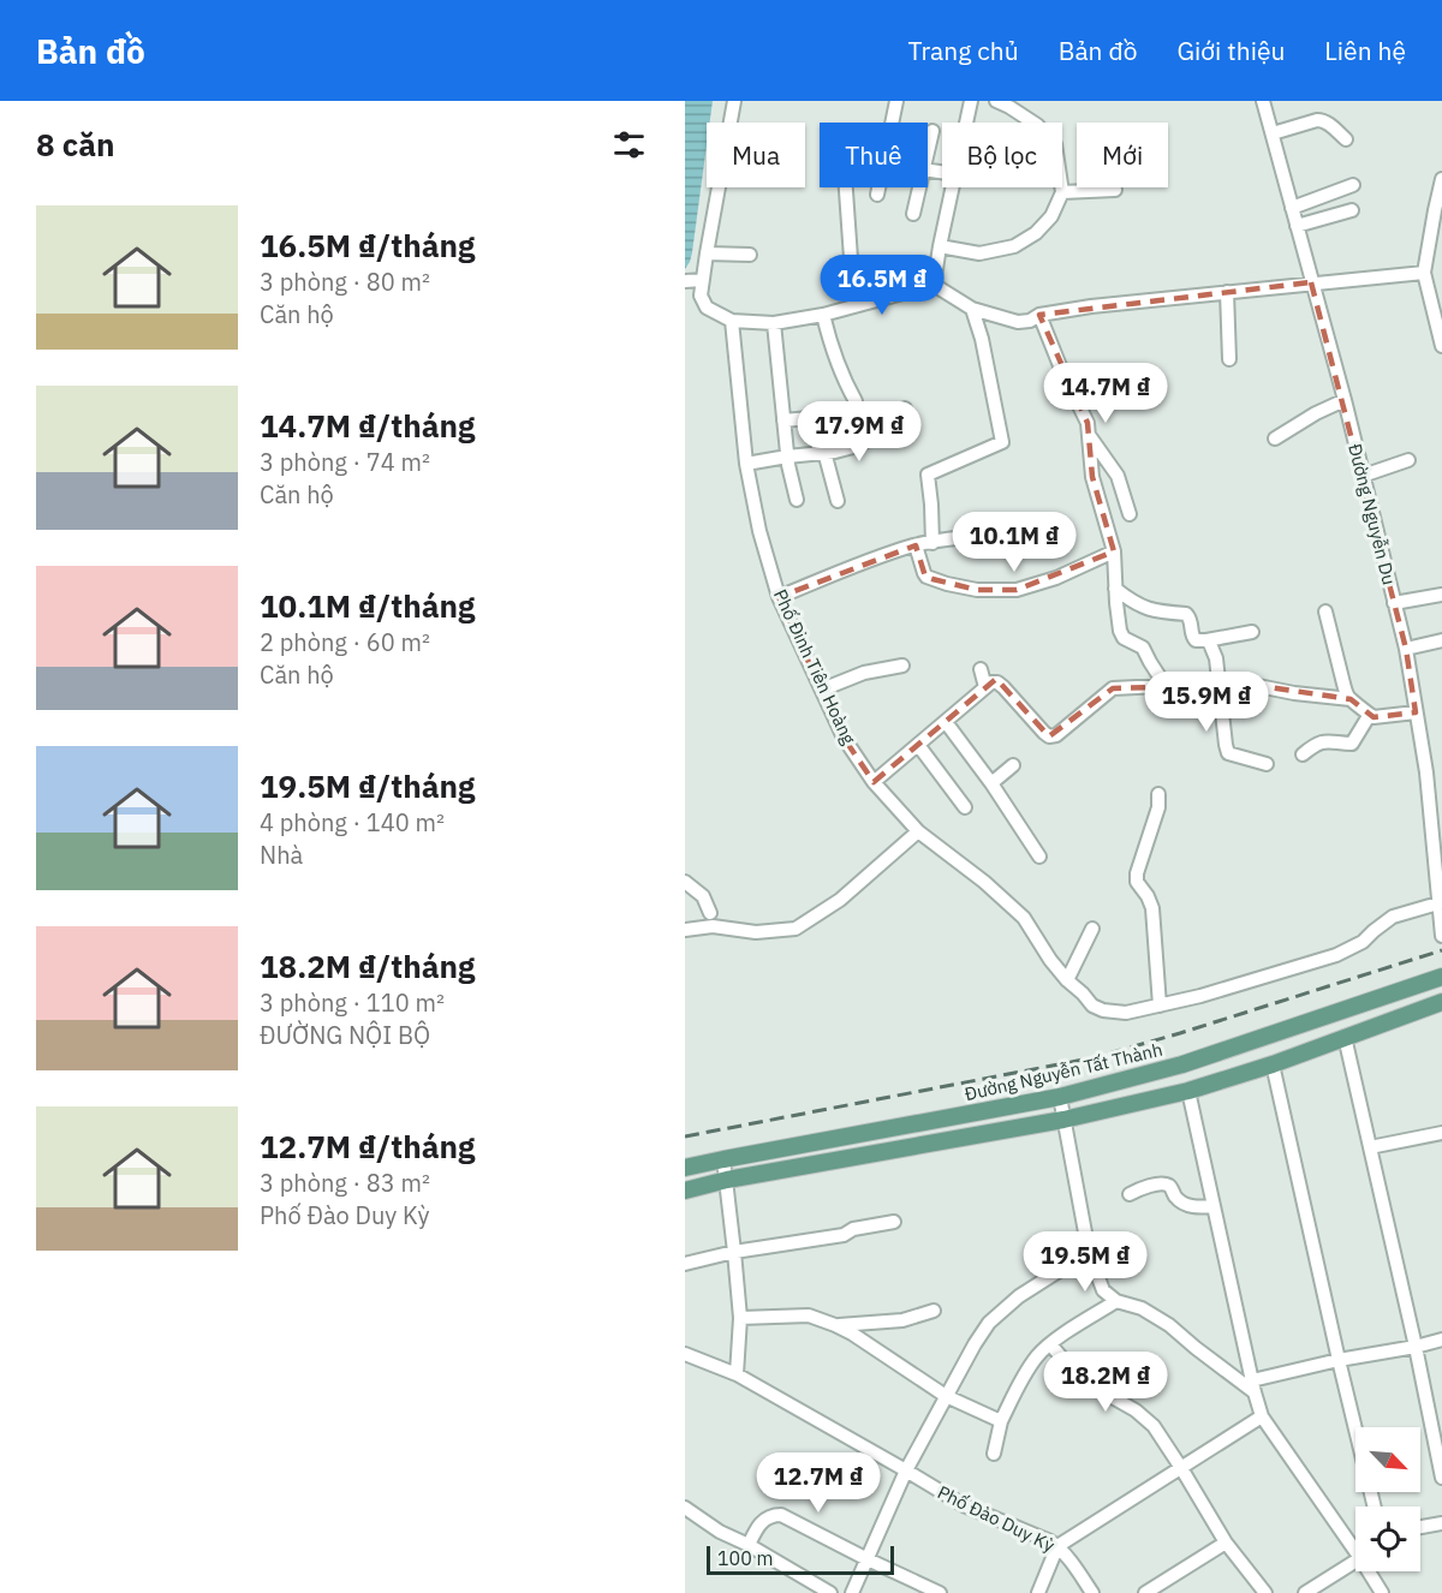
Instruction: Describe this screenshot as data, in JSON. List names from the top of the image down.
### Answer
{
  "streets": {
    "main road": ["Đường Nguyễn Tất Thành"],
    "street": ["Đường Nguyễn Du", "Phố Đinh Tiên Hoàng", "Phố Đào Duy Kỳ"]
  },
  "crossings": [
    ["Đường Nguyễn Du", "Phố Đinh Tiên Hoàng"]
  ],
  "scale_bar": "100 m",
  "north": "bottom right",
  "page": {
    "header": "Bản đồ",
    "nav": [
      "Trang chủ",
      "Bản đồ",
      "Giới thiệu",
      "Liên hệ"
    ],
    "heading": "8 căn",
    "chip": [
      "Mua",
      "Thuê",
      "Bộ lọc",
      "Mới"
    ],
    "list": [
      {
        "name": "16.5M ₫/tháng",
        "note": "3 phòng · 80 m² · Căn hộ"
      },
      {
        "name": "14.7M ₫/tháng",
        "note": "3 phòng · 74 m² · Căn hộ"
      },
      {
        "name": "10.1M ₫/tháng",
        "note": "2 phòng · 60 m² · Căn hộ"
      },
      {
        "name": "19.5M ₫/tháng",
        "note": "4 phòng · 140 m² · Nhà"
      },
      {
        "name": "18.2M ₫/tháng",
        "note": "3 phòng · 110 m² · ĐƯỜNG NỘI BỘ"
      },
      {
        "name": "12.7M ₫/tháng",
        "note": "3 phòng · 83 m² · Phố Đào Duy Kỳ"
      }
    ],
    "price": [
      "16.5M ₫",
      "14.7M ₫",
      "17.9M ₫",
      "10.1M ₫",
      "15.9M ₫",
      "19.5M ₫",
      "18.2M ₫",
      "12.7M ₫"
    ],
    "scale": "100 m"
  }
}
